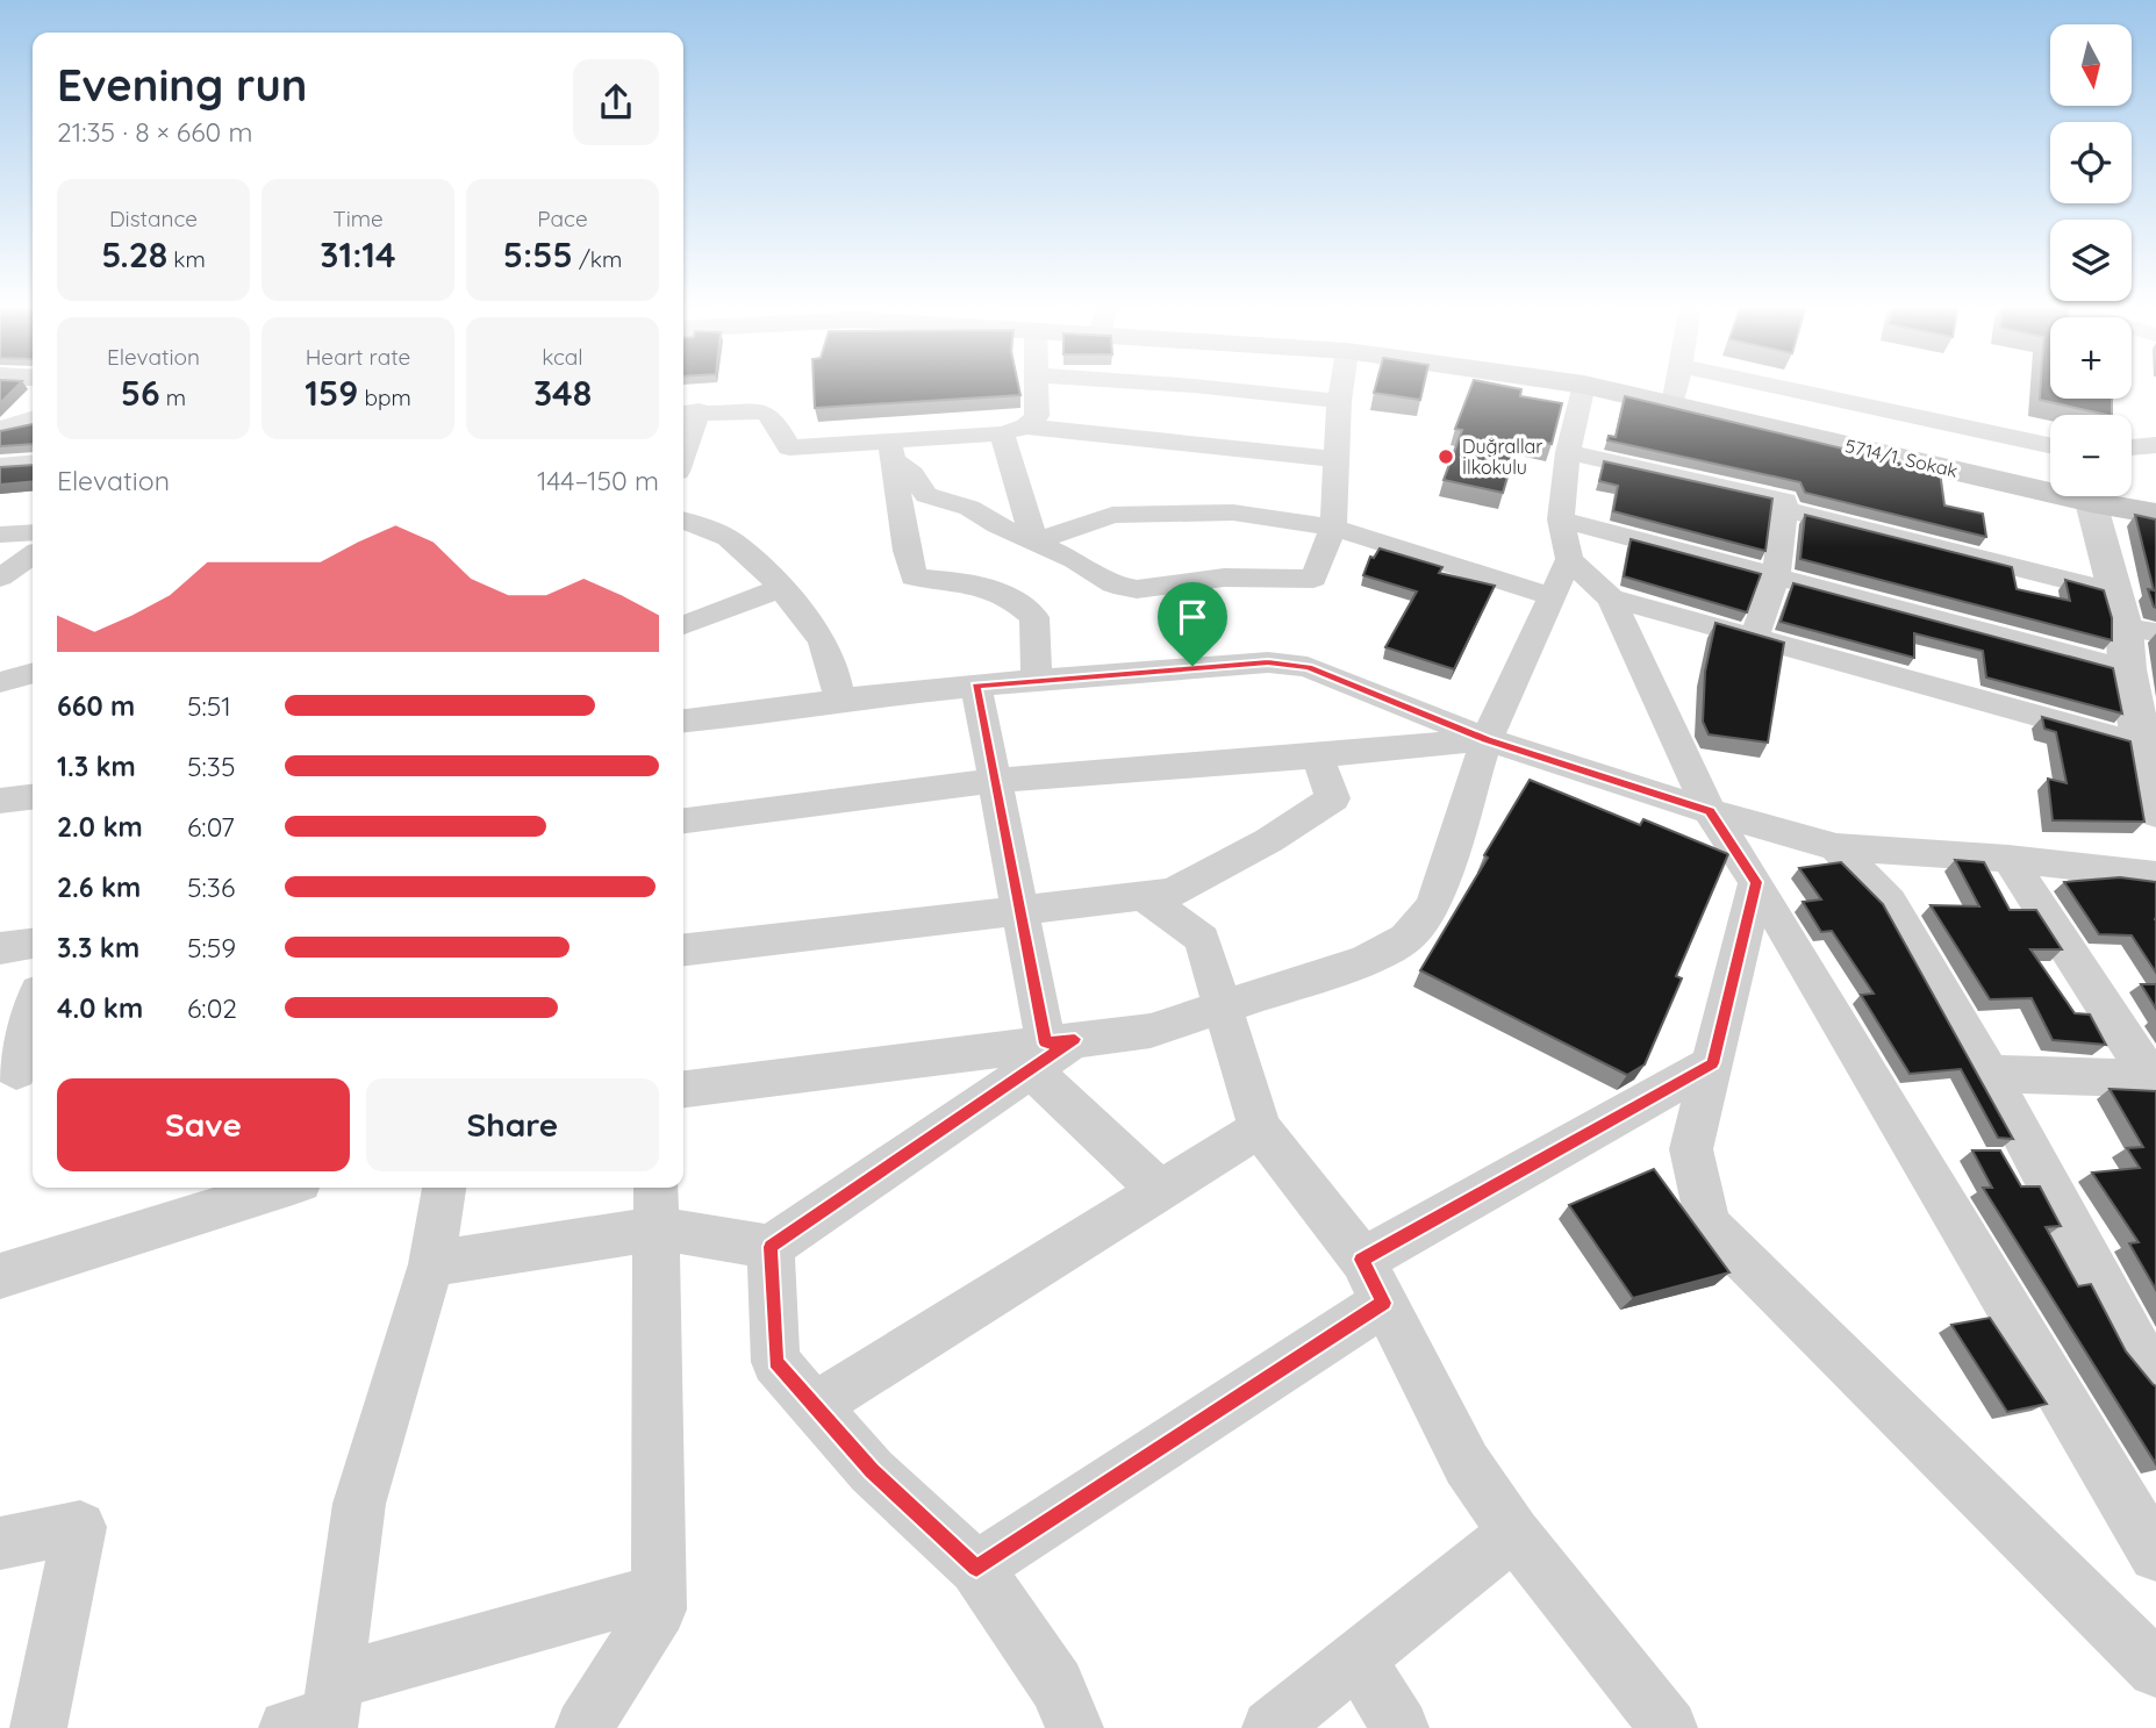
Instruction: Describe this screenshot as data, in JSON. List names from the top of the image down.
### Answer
{
  "streets": {
    "main road": ["5714/1. Sokak"]
  },
  "places": ["Duğrallar İlkokulu"],
  "north": "bottom",
  "page": {
    "map_buttons": ["+", "−"],
    "heading": ["Evening run", "21:35 · 8 × 660 m"],
    "stats": [
      ["Distance", "5.28 km"],
      ["Time", "31:14"],
      ["Pace", "5:55 /km"],
      ["Elevation", "56 m"],
      ["Heart rate", "159 bpm"],
      ["kcal", "348"]
    ],
    "chart": ["Elevation", "144–150 m"],
    "list": [
      {
        "name": "660 m",
        "note": "5:51"
      },
      {
        "name": "1.3 km",
        "note": "5:35"
      },
      {
        "name": "2.0 km",
        "note": "6:07"
      },
      {
        "name": "2.6 km",
        "note": "5:36"
      },
      {
        "name": "3.3 km",
        "note": "5:59"
      },
      {
        "name": "4.0 km",
        "note": "6:02"
      }
    ],
    "buttons": ["Save", "Share"]
  }
}
